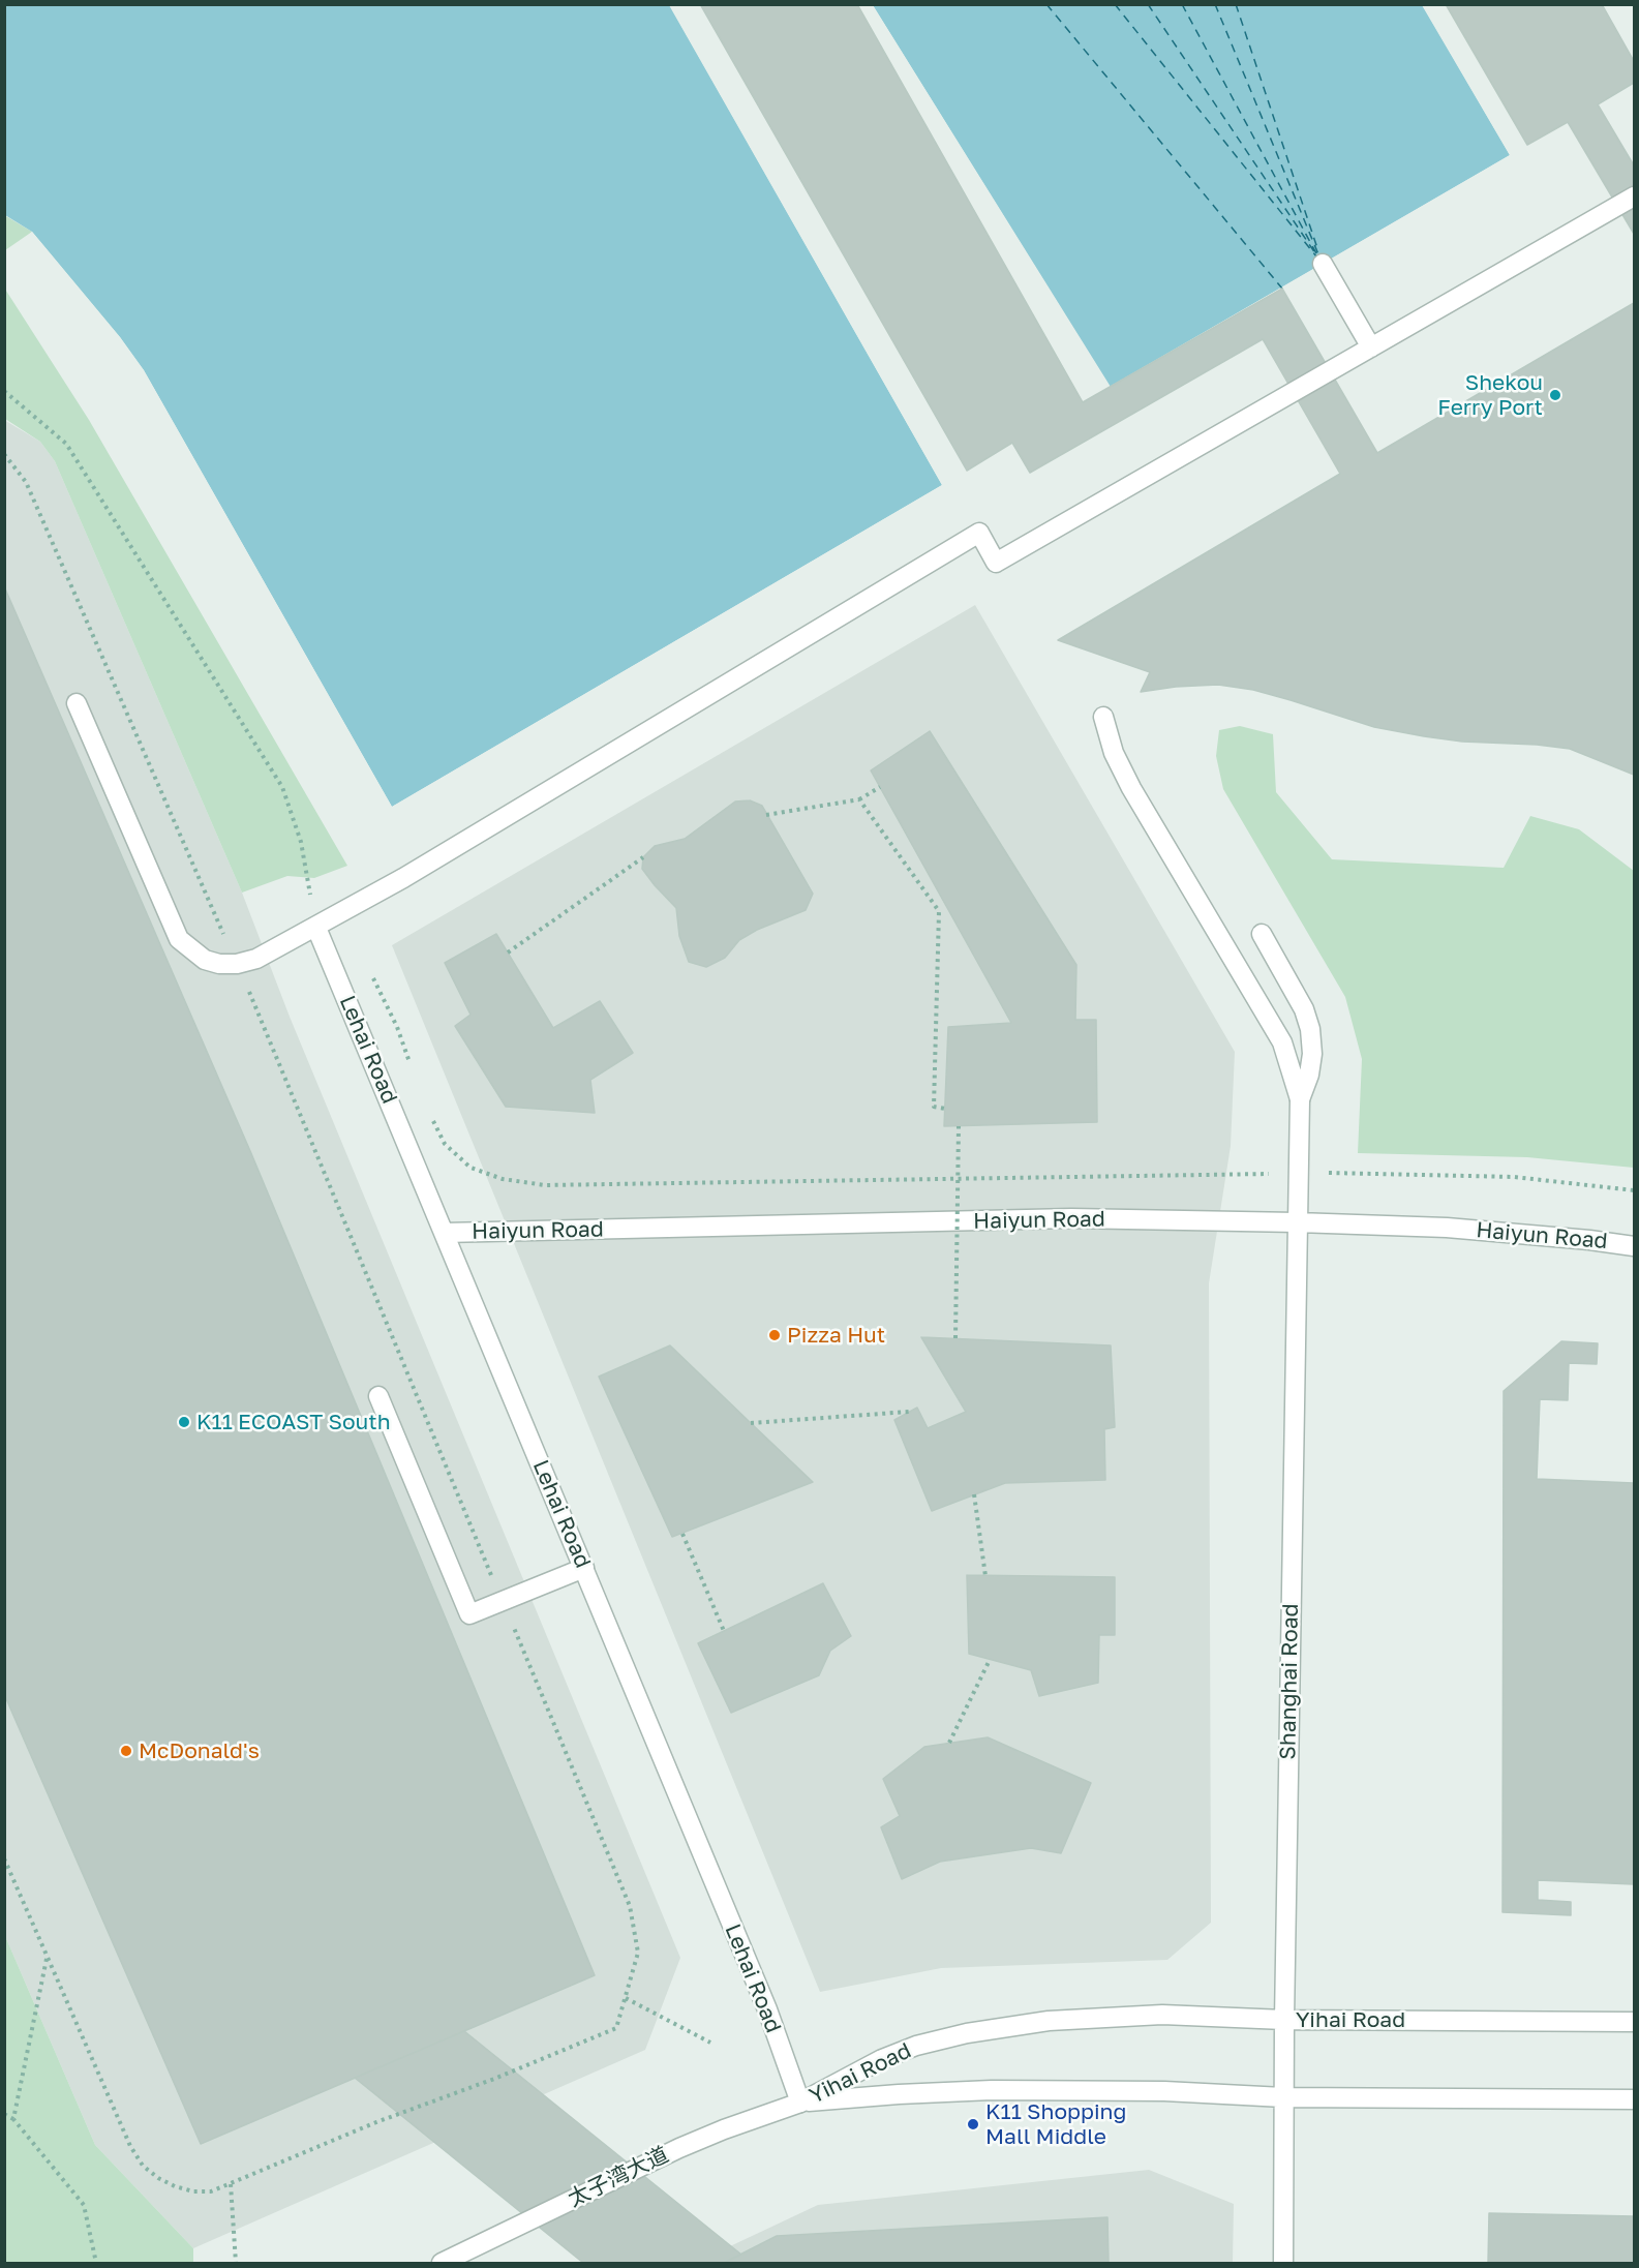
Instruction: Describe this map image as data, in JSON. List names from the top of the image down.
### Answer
{
  "streets": {
    "street": [
      "Lehai Road",
      "Haiyun Road",
      "Shanghai Road",
      "Yihai Road",
      "太子湾大道"
    ]
  },
  "crossings": [
    ["Lehai Road", "Haiyun Road"],
    ["Lehai Road", "Yihai Road"],
    ["Lehai Road", "太子湾大道"],
    ["Haiyun Road", "Shanghai Road"],
    ["Shanghai Road", "Yihai Road"],
    ["Yihai Road", "太子湾大道"]
  ],
  "places": [
    "Shekou Ferry Port",
    "Pizza Hut",
    "K11 ECOAST South",
    "McDonald's",
    "K11 Shopping Mall Middle"
  ]
}
